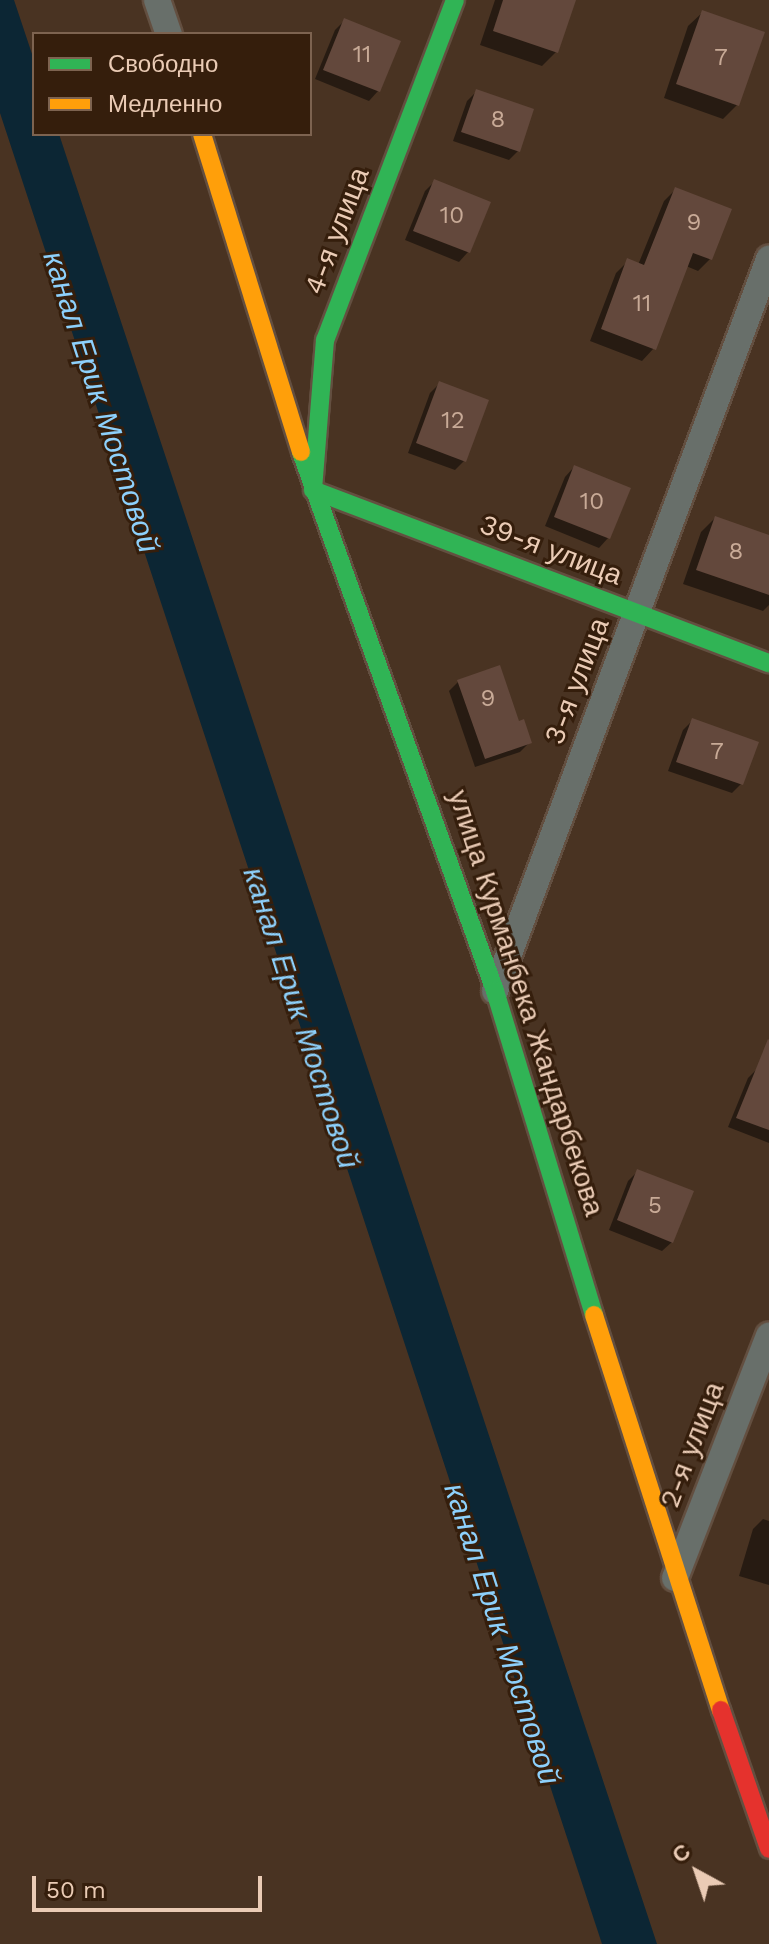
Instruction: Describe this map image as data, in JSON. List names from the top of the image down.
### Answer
{
  "streets": {
    "street": [
      "4-я улица",
      "39-я улица",
      "3-я улица",
      "улица Курманбека Жандарбекова",
      "2-я улица"
    ]
  },
  "crossings": [
    ["4-я улица", "39-я улица"],
    ["4-я улица", "улица Курманбека Жандарбекова"],
    ["39-я улица", "3-я улица"],
    ["39-я улица", "улица Курманбека Жандарбекова"],
    ["3-я улица", "улица Курманбека Жандарбекова"],
    ["улица Курманбека Жандарбекова", "2-я улица"]
  ],
  "water": ["канал Ерик Мостовой"],
  "house_numbers": [
    "11",
    "7",
    "8",
    "10",
    "9",
    "11",
    "12",
    "10",
    "8",
    "9",
    "7",
    "5"
  ],
  "legend": ["Свободно", "Медленно"],
  "scale_bar": "50 m",
  "north": "top left"
}
